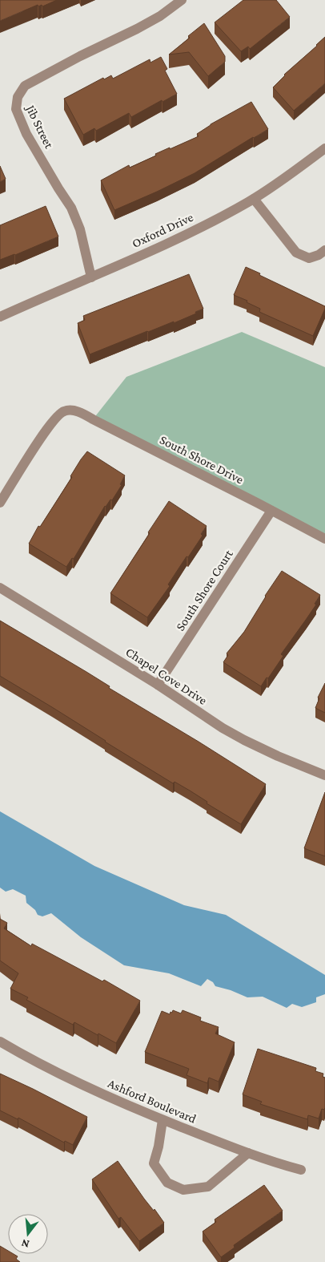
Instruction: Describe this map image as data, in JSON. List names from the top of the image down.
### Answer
{
  "streets": {
    "street": [
      "Jib Street",
      "Oxford Drive",
      "South Shore Drive",
      "South Shore Court",
      "Chapel Cove Drive",
      "Ashford Boulevard"
    ]
  },
  "crossings": [
    ["Jib Street", "Oxford Drive"],
    ["South Shore Drive", "South Shore Court"],
    ["South Shore Court", "Chapel Cove Drive"]
  ],
  "north": "bottom"
}
